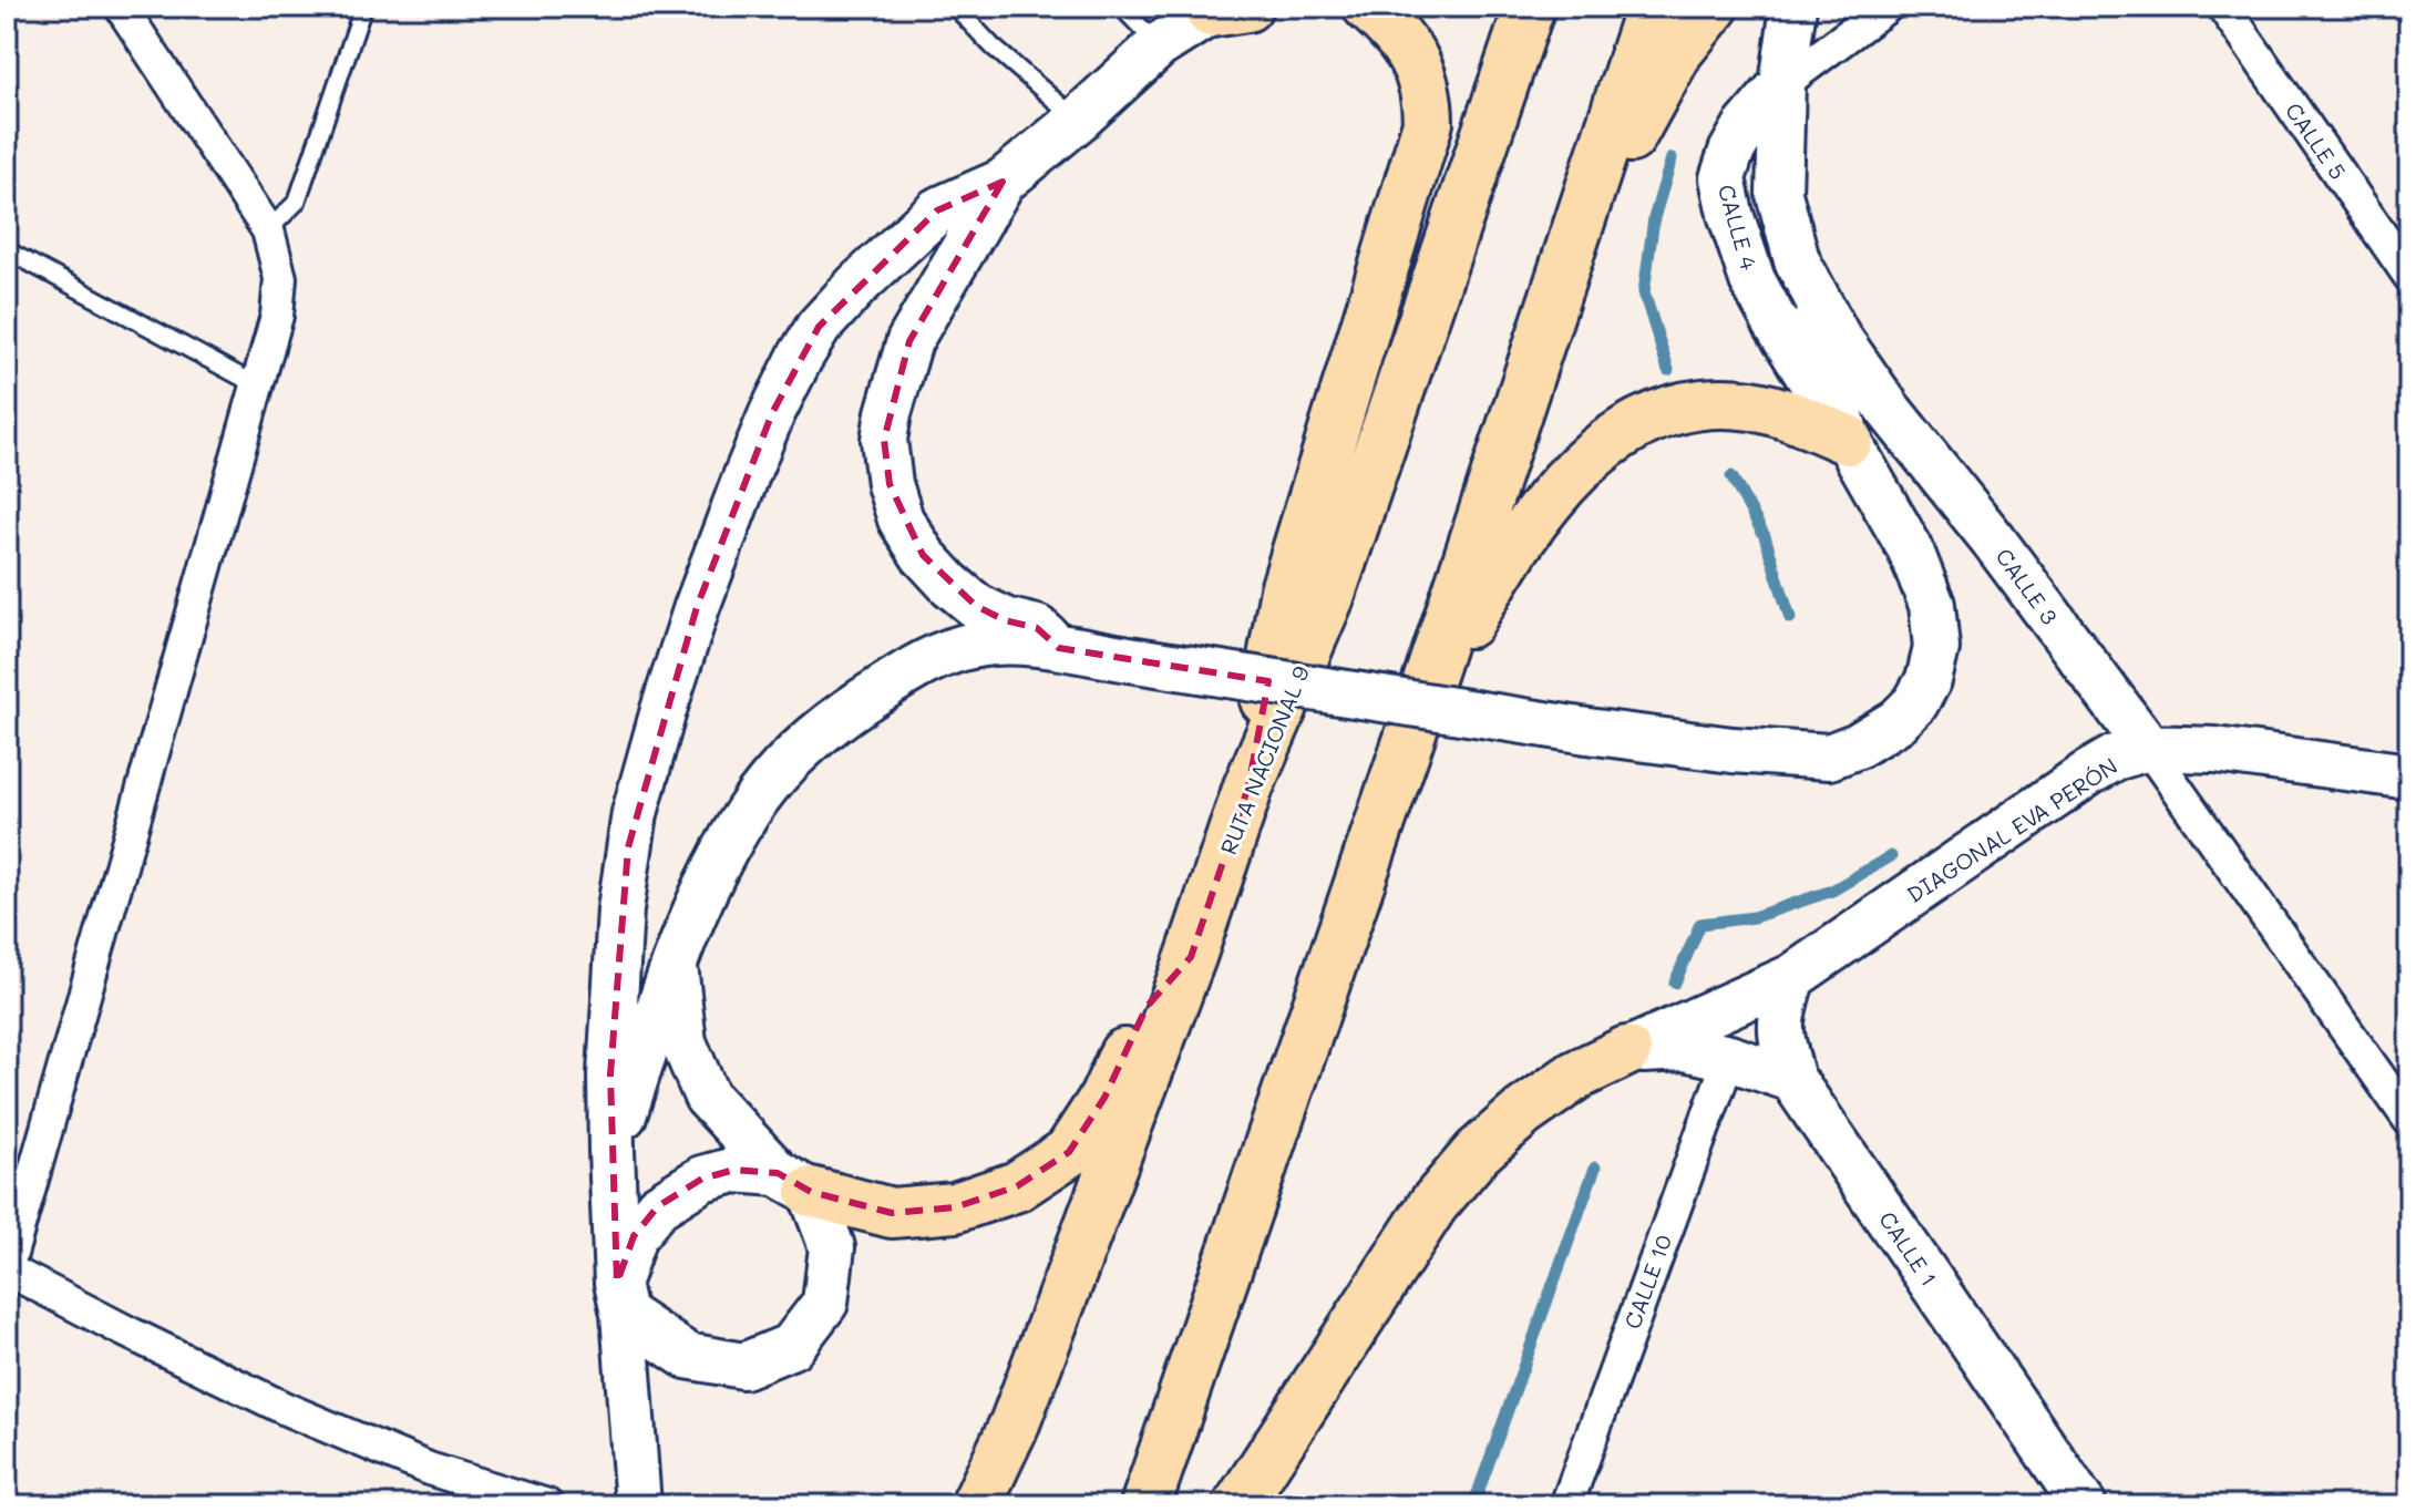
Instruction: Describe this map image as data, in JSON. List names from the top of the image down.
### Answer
{
  "streets": {
    "highway": ["RUTA NACIONAL 9"],
    "main road": [
      "CALLE 4",
      "CALLE 3",
      "DIAGONAL EVA PERÓN",
      "CALLE 1"
    ],
    "street": ["CALLE 5", "CALLE 10"]
  },
  "crossings": [
    ["CALLE 4", "CALLE 3"],
    ["CALLE 3", "DIAGONAL EVA PERÓN"],
    ["DIAGONAL EVA PERÓN", "CALLE 1"]
  ]
}
